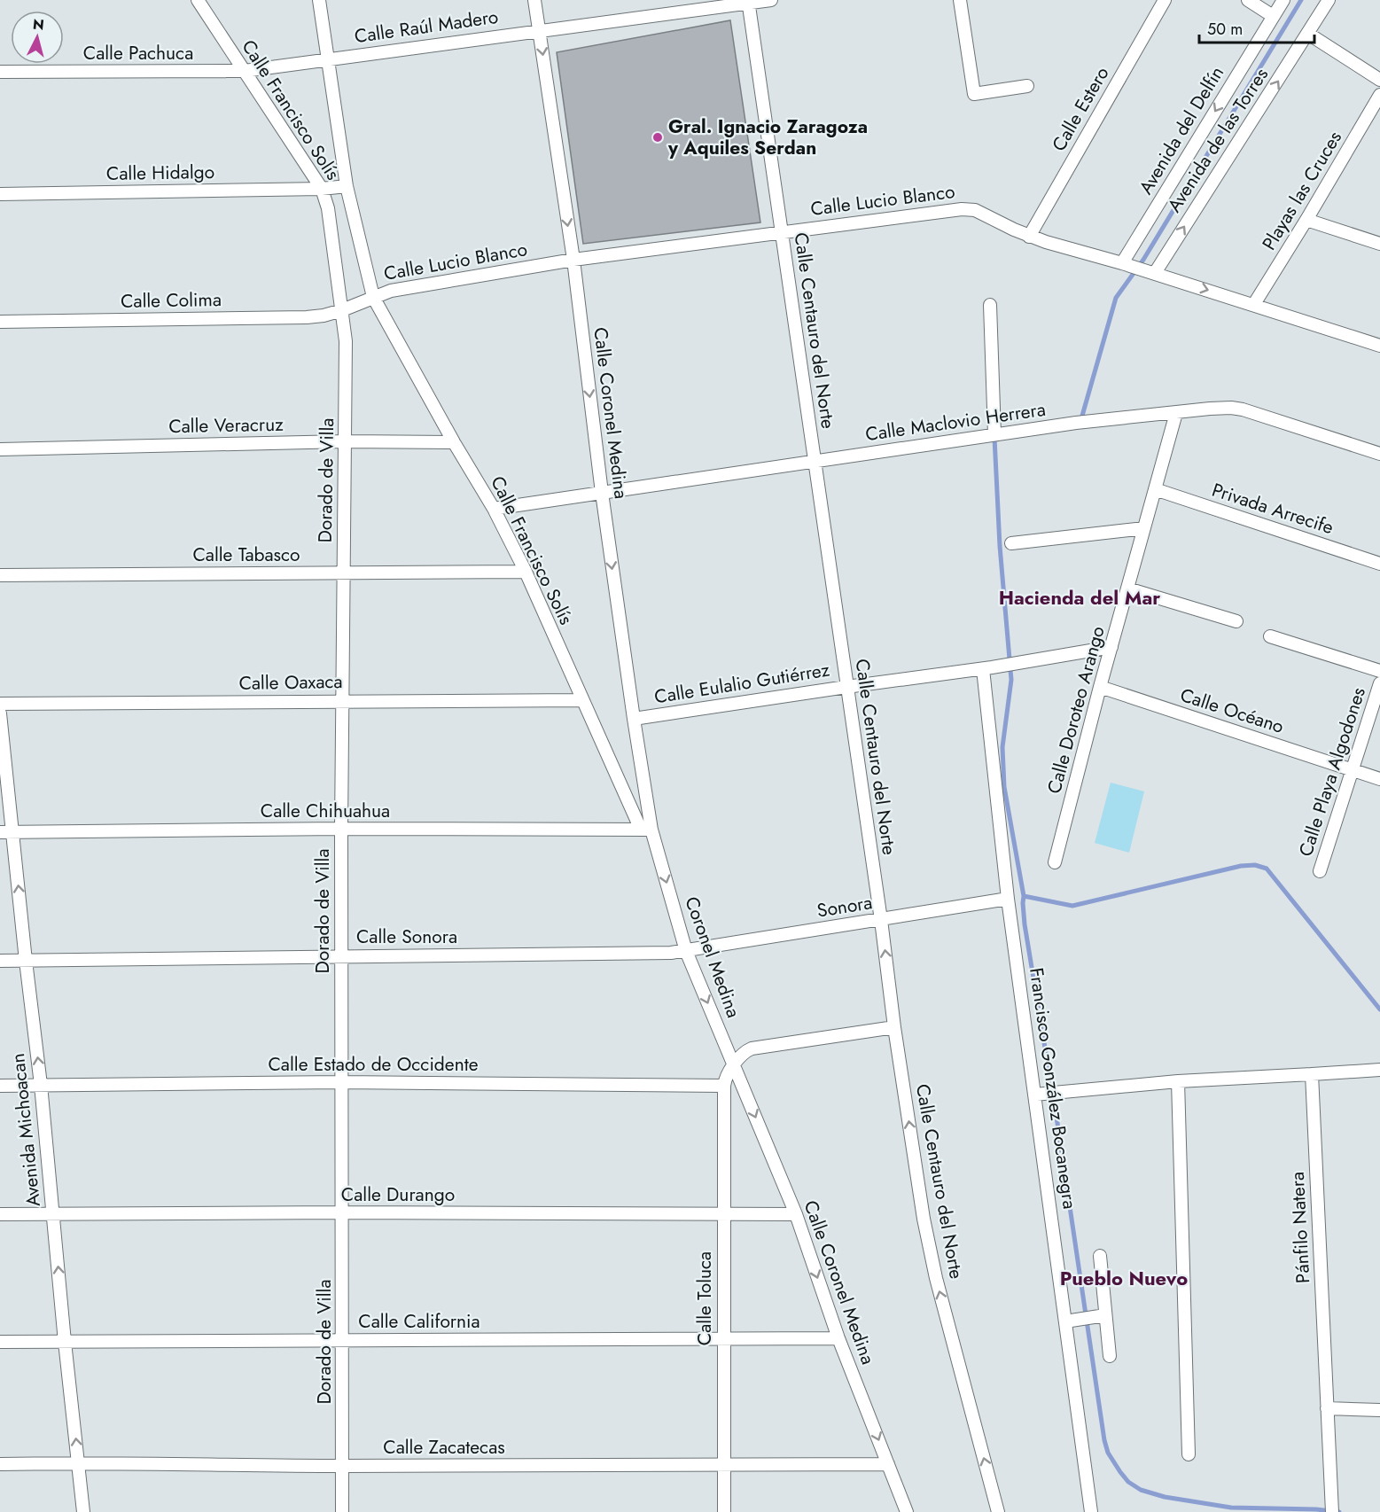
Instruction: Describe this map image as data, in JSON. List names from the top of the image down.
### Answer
{
  "streets": {
    "street": [
      "Calle Raúl Madero",
      "Calle Pachuca",
      "Calle Estero",
      "Calle Francisco Solís",
      "Avenida del Delfín",
      "Avenida de las Torres",
      "Calle Hidalgo",
      "Playas las Cruces",
      "Calle Lucio Blanco",
      "Calle Colima",
      "Calle Centauro del Norte",
      "Calle Coronel Medina",
      "Calle Maclovio Herrera",
      "Calle Veracruz",
      "Dorado de Villa",
      "Privada Arrecife",
      "Calle Tabasco",
      "Calle Oaxaca",
      "Calle Eulalio Gutiérrez",
      "Calle Doroteo Arango",
      "Calle Océano",
      "Calle Playa Algodones",
      "Calle Chihuahua",
      "Sonora",
      "Calle Sonora",
      "Coronel Medina",
      "Calle Estado de Occidente",
      "Francisco González Bocanegra",
      "Avenida Michoacan",
      "Calle Durango",
      "Pánfilo Natera",
      "Calle Toluca",
      "Calle California",
      "Calle Zacatecas"
    ]
  },
  "crossings": [
    ["Calle Raúl Madero", "Calle Pachuca"],
    ["Calle Raúl Madero", "Calle Francisco Solís"],
    ["Calle Raúl Madero", "Calle Centauro del Norte"],
    ["Calle Raúl Madero", "Calle Coronel Medina"],
    ["Calle Pachuca", "Calle Francisco Solís"],
    ["Calle Estero", "Calle Lucio Blanco"],
    ["Calle Francisco Solís", "Calle Hidalgo"],
    ["Calle Francisco Solís", "Calle Lucio Blanco"],
    ["Calle Francisco Solís", "Calle Colima"],
    ["Calle Francisco Solís", "Calle Coronel Medina"],
    ["Calle Francisco Solís", "Calle Maclovio Herrera"],
    ["Calle Francisco Solís", "Calle Veracruz"],
    ["Calle Francisco Solís", "Dorado de Villa"],
    ["Calle Francisco Solís", "Calle Tabasco"],
    ["Calle Francisco Solís", "Calle Oaxaca"],
    ["Calle Francisco Solís", "Calle Chihuahua"],
    ["Calle Francisco Solís", "Coronel Medina"],
    ["Avenida del Delfín", "Calle Lucio Blanco"],
    ["Avenida de las Torres", "Calle Lucio Blanco"],
    ["Playas las Cruces", "Calle Lucio Blanco"],
    ["Calle Lucio Blanco", "Calle Colima"],
    ["Calle Lucio Blanco", "Calle Centauro del Norte"],
    ["Calle Lucio Blanco", "Calle Coronel Medina"],
    ["Calle Lucio Blanco", "Dorado de Villa"],
    ["Calle Colima", "Dorado de Villa"],
    ["Calle Centauro del Norte", "Calle Maclovio Herrera"],
    ["Calle Centauro del Norte", "Calle Eulalio Gutiérrez"],
    ["Calle Centauro del Norte", "Sonora"],
    ["Calle Coronel Medina", "Calle Maclovio Herrera"],
    ["Calle Coronel Medina", "Calle Eulalio Gutiérrez"],
    ["Calle Coronel Medina", "Calle Chihuahua"],
    ["Calle Coronel Medina", "Coronel Medina"],
    ["Calle Coronel Medina", "Calle Durango"],
    ["Calle Coronel Medina", "Calle California"],
    ["Calle Coronel Medina", "Calle Zacatecas"],
    ["Calle Maclovio Herrera", "Calle Doroteo Arango"],
    ["Calle Veracruz", "Dorado de Villa"],
    ["Dorado de Villa", "Calle Tabasco"],
    ["Dorado de Villa", "Calle Oaxaca"],
    ["Dorado de Villa", "Calle Chihuahua"],
    ["Dorado de Villa", "Calle Sonora"],
    ["Dorado de Villa", "Calle Estado de Occidente"],
    ["Dorado de Villa", "Calle Durango"],
    ["Dorado de Villa", "Calle California"],
    ["Dorado de Villa", "Calle Zacatecas"],
    ["Privada Arrecife", "Calle Doroteo Arango"],
    ["Calle Eulalio Gutiérrez", "Calle Doroteo Arango"],
    ["Calle Eulalio Gutiérrez", "Francisco González Bocanegra"],
    ["Calle Doroteo Arango", "Calle Océano"],
    ["Calle Océano", "Calle Playa Algodones"],
    ["Calle Chihuahua", "Coronel Medina"],
    ["Calle Chihuahua", "Avenida Michoacan"],
    ["Sonora", "Calle Sonora"],
    ["Sonora", "Coronel Medina"],
    ["Sonora", "Francisco González Bocanegra"],
    ["Calle Sonora", "Coronel Medina"],
    ["Calle Sonora", "Avenida Michoacan"],
    ["Calle Estado de Occidente", "Avenida Michoacan"],
    ["Calle Estado de Occidente", "Calle Toluca"],
    ["Avenida Michoacan", "Calle Durango"],
    ["Avenida Michoacan", "Calle California"],
    ["Avenida Michoacan", "Calle Zacatecas"],
    ["Calle Durango", "Calle Toluca"],
    ["Calle Toluca", "Calle California"],
    ["Calle Toluca", "Calle Zacatecas"]
  ],
  "one_way": [
    "Avenida del Delfín",
    "Avenida de las Torres",
    "Calle Centauro del Norte",
    "Calle Coronel Medina",
    "Coronel Medina",
    "Avenida Michoacan"
  ],
  "districts": ["Hacienda del Mar", "Pueblo Nuevo"],
  "places": ["Gral. Ignacio Zaragoza y Aquiles Serdan"],
  "scale_bar": "50 m",
  "north": "top"
}
